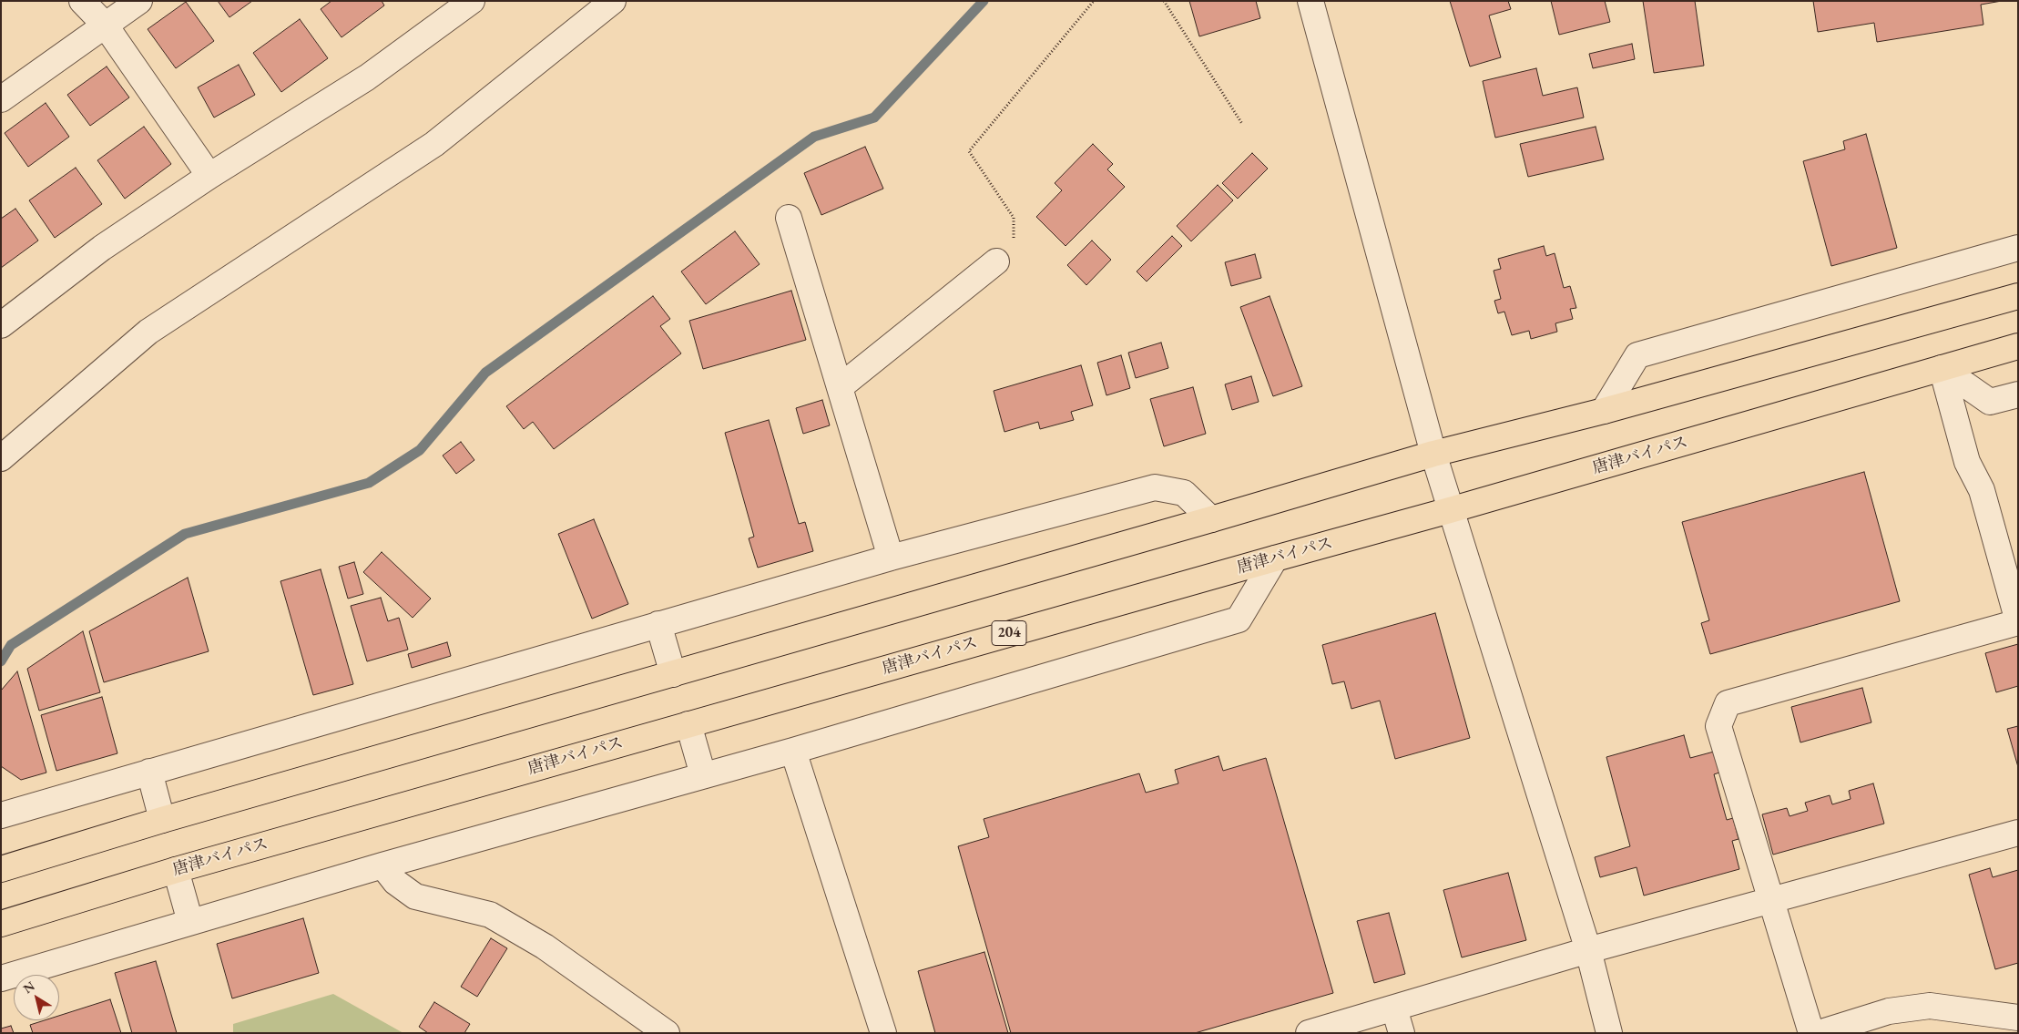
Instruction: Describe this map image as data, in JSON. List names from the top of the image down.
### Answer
{
  "streets": {
    "highway": ["唐津バイパス", "204"]
  },
  "north": "top left"
}
